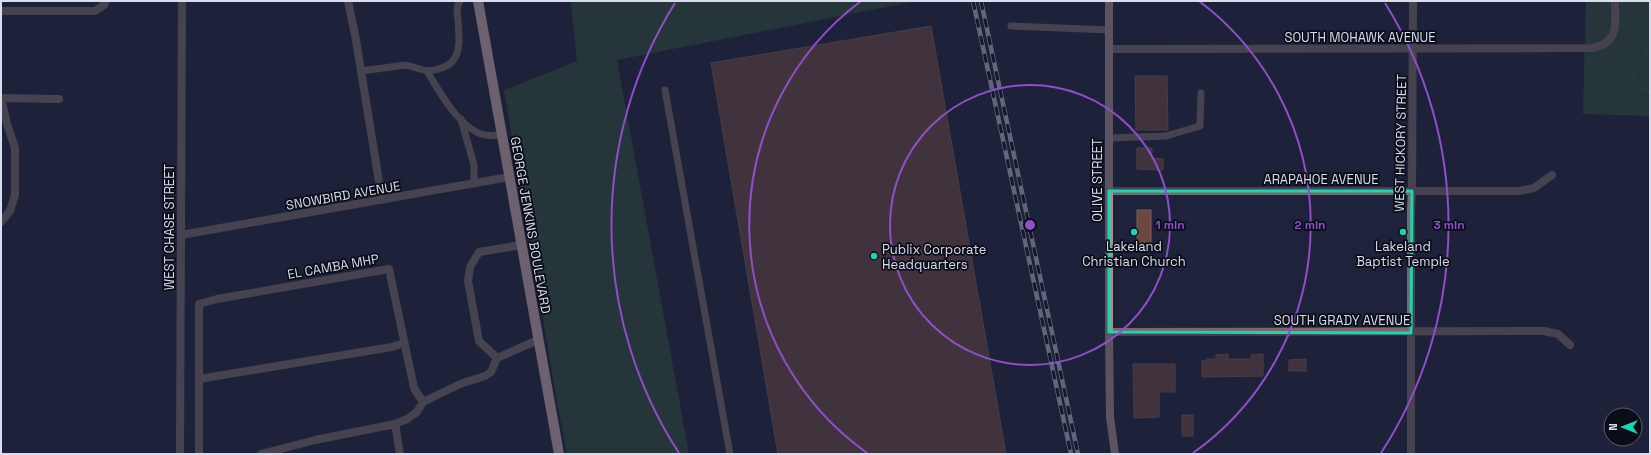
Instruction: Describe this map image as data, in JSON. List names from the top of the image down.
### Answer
{
  "streets": {
    "main road": ["OLIVE STREET", "GEORGE JENKINS BOULEVARD"],
    "street": [
      "SOUTH MOHAWK AVENUE",
      "WEST HICKORY STREET",
      "ARAPAHOE AVENUE",
      "SNOWBIRD AVENUE",
      "WEST CHASE STREET",
      "EL CAMBA MHP",
      "SOUTH GRADY AVENUE"
    ]
  },
  "crossings": [
    ["SOUTH MOHAWK AVENUE", "WEST HICKORY STREET"],
    ["SOUTH MOHAWK AVENUE", "OLIVE STREET"],
    ["WEST HICKORY STREET", "ARAPAHOE AVENUE"],
    ["WEST HICKORY STREET", "SOUTH GRADY AVENUE"],
    ["ARAPAHOE AVENUE", "OLIVE STREET"],
    ["OLIVE STREET", "SOUTH GRADY AVENUE"],
    ["SNOWBIRD AVENUE", "GEORGE JENKINS BOULEVARD"],
    ["SNOWBIRD AVENUE", "WEST CHASE STREET"]
  ],
  "places": ["Lakeland Christian Church", "Lakeland Baptist Temple", "Publix Corporate Headquarters"],
  "north": "left",
  "rings": ["1 min", "2 min", "3 min"]
}
